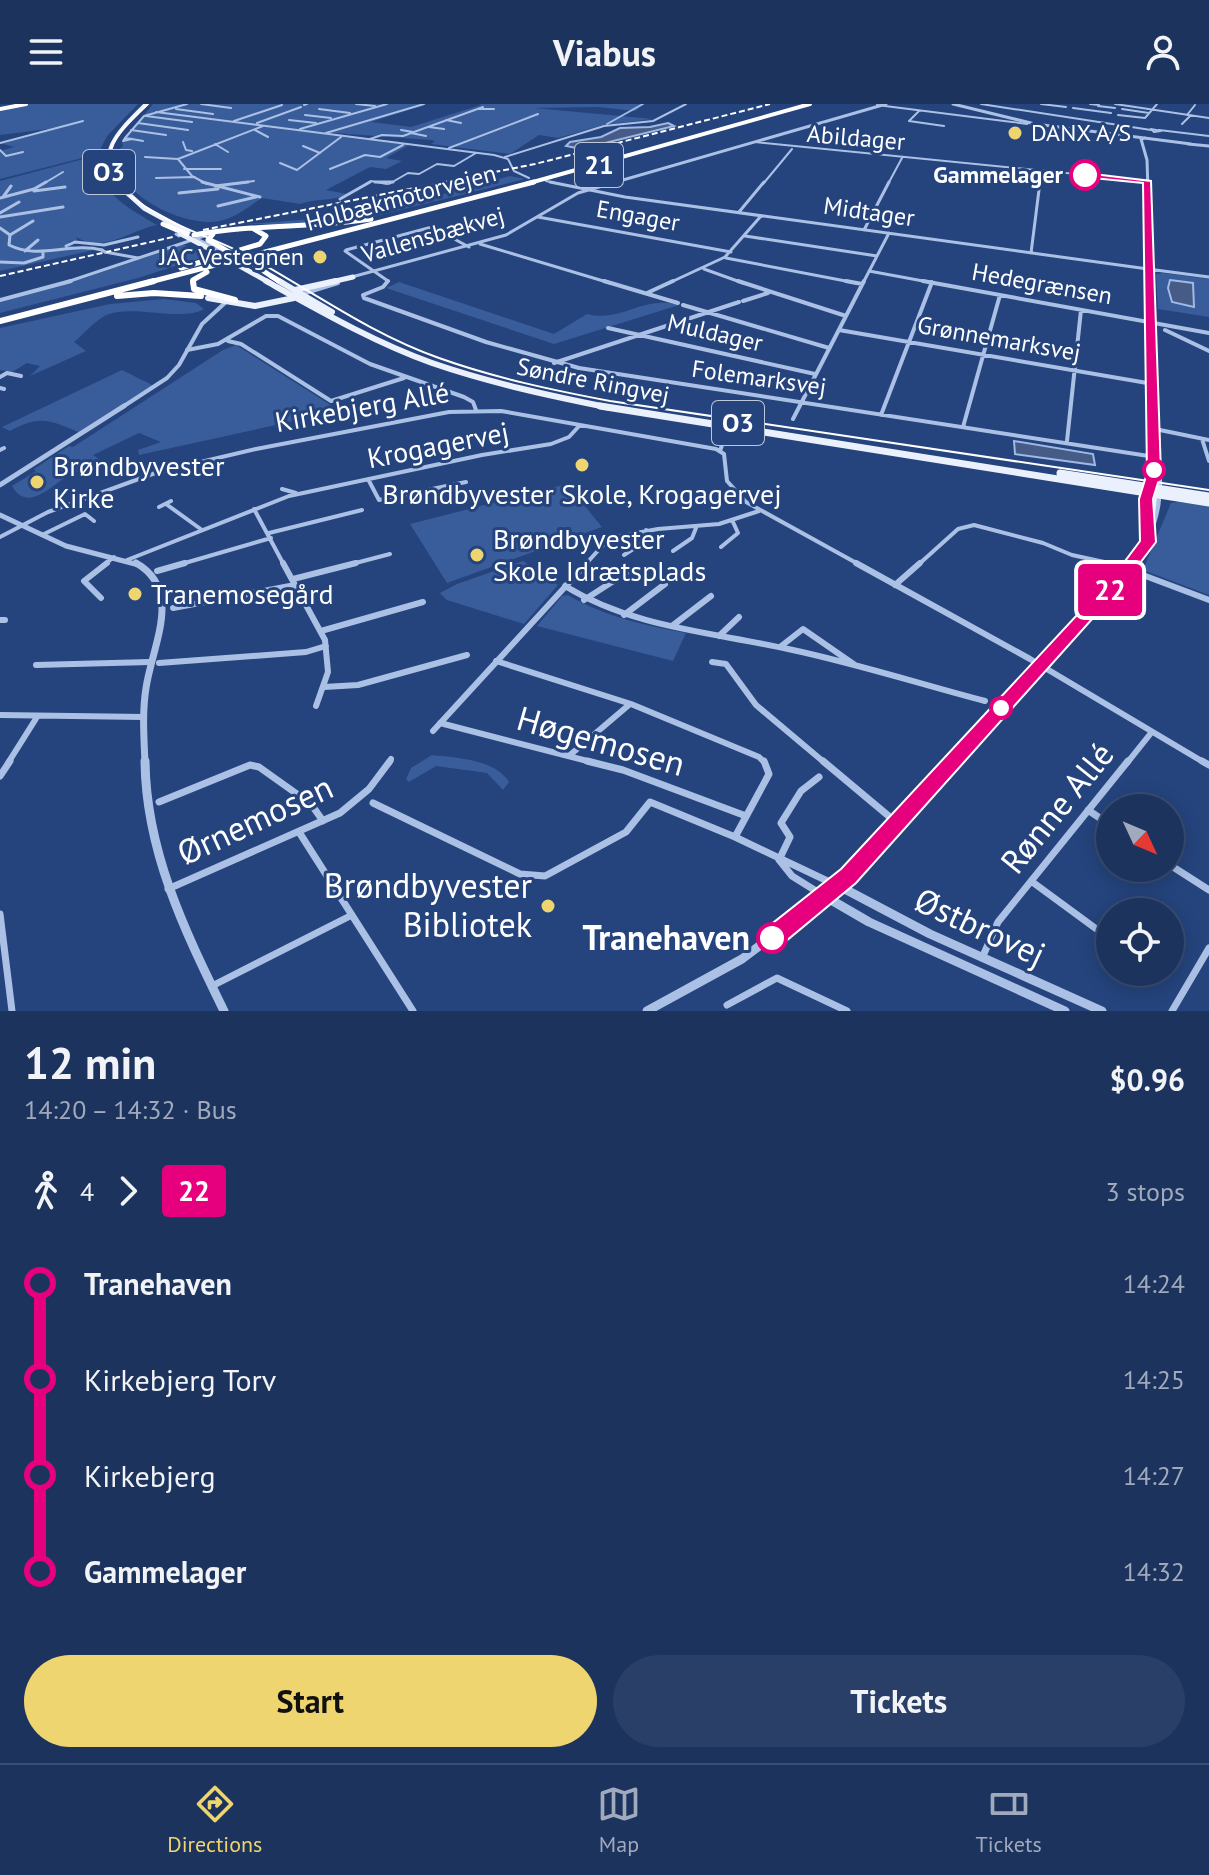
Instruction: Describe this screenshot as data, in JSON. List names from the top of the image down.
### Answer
{
  "streets": {
    "highway": ["21", "Holbækmotorvejen"],
    "main road": ["O3", "Søndre Ringvej"],
    "street": [
      "Abildager",
      "Midtager",
      "Engager",
      "Vallensbækvej",
      "Hedegrænsen",
      "Muldager",
      "Grønnemarksvej",
      "Folemarksvej",
      "Kirkebjerg Allé",
      "Krogagervej",
      "Høgemosen",
      "Rønne Allé",
      "Ørnemosen",
      "Østbrovej"
    ]
  },
  "crossings": [
    ["Abildager", "Vallensbækvej"],
    ["Midtager", "Vallensbækvej"],
    ["Engager", "Vallensbækvej"],
    ["Vallensbækvej", "Folemarksvej"],
    ["Vallensbækvej", "Søndre Ringvej"],
    ["Kirkebjerg Allé", "Krogagervej"],
    ["Rønne Allé", "Østbrovej"]
  ],
  "places": [
    "DANX A/S",
    "Gammelager",
    "JAC Vestegnen",
    "Brøndbyvester Skole, Krogagervej",
    "Brøndbyvester Kirke",
    "Brøndbyvester Skole Idrætsplads",
    "Tranemosegård",
    "Brøndbyvester Bibliotek",
    "Tranehaven"
  ],
  "lines": ["bus line 22"],
  "north": "bottom right",
  "page": {
    "header": "Viabus",
    "on_map": "22",
    "heading": ["12 min", "14:20 – 14:32 · Bus", "$0.96"],
    "legs": ["4", "22", "3 stops"],
    "list": [
      {
        "name": "Tranehaven",
        "value": "14:24"
      },
      {
        "name": "Kirkebjerg Torv",
        "value": "14:25"
      },
      {
        "name": "Kirkebjerg",
        "value": "14:27"
      },
      {
        "name": "Gammelager",
        "value": "14:32"
      }
    ],
    "buttons": ["Start", "Tickets"],
    "tabs": ["Directions", "Map", "Tickets"]
  }
}
